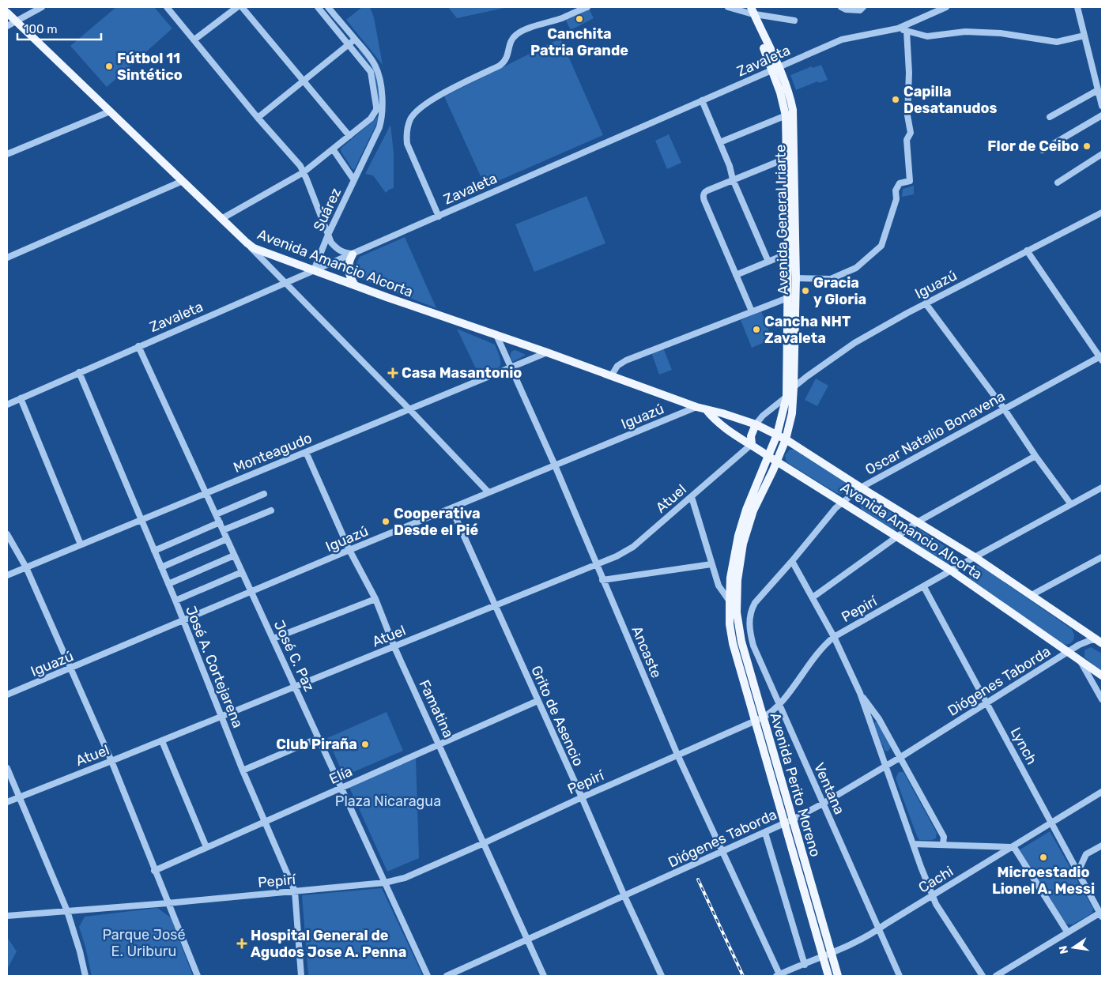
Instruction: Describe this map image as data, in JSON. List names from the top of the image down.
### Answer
{
  "streets": {
    "main road": ["Avenida General Iriarte", "Avenida Amancio Alcorta", "Avenida Perito Moreno"],
    "street": [
      "Zavaleta",
      "Suárez",
      "Iguazú",
      "Oscar Natalio Bonavena",
      "Monteagudo",
      "Atuel",
      "Pepirí",
      "Ancaste",
      "José C. Paz",
      "José A. Cortejarena",
      "Diógenes Taborda",
      "Famatina",
      "Grito de Asencio",
      "Lynch",
      "Elía",
      "Ventana",
      "Cachi"
    ]
  },
  "crossings": [
    ["Zavaleta", "Suárez"],
    ["Zavaleta", "Avenida General Iriarte"],
    ["Zavaleta", "Avenida Amancio Alcorta"],
    ["Zavaleta", "José C. Paz"],
    ["Zavaleta", "José A. Cortejarena"],
    ["Suárez", "Avenida Amancio Alcorta"],
    ["Avenida General Iriarte", "Avenida Amancio Alcorta"],
    ["Avenida General Iriarte", "Iguazú"],
    ["Avenida General Iriarte", "Avenida Perito Moreno"],
    ["Avenida Amancio Alcorta", "Iguazú"],
    ["Avenida Amancio Alcorta", "Oscar Natalio Bonavena"],
    ["Avenida Amancio Alcorta", "Monteagudo"],
    ["Avenida Amancio Alcorta", "Atuel"],
    ["Avenida Amancio Alcorta", "Pepirí"],
    ["Avenida Amancio Alcorta", "Ancaste"],
    ["Avenida Amancio Alcorta", "Diógenes Taborda"],
    ["Iguazú", "Ancaste"],
    ["Iguazú", "José C. Paz"],
    ["Iguazú", "José A. Cortejarena"],
    ["Iguazú", "Famatina"],
    ["Iguazú", "Grito de Asencio"],
    ["Oscar Natalio Bonavena", "Ventana"],
    ["Monteagudo", "Ancaste"],
    ["Monteagudo", "José C. Paz"],
    ["Monteagudo", "José A. Cortejarena"],
    ["Monteagudo", "Famatina"],
    ["Atuel", "Ancaste"],
    ["Atuel", "José C. Paz"],
    ["Atuel", "José A. Cortejarena"],
    ["Atuel", "Famatina"],
    ["Atuel", "Grito de Asencio"],
    ["Pepirí", "Ancaste"],
    ["Pepirí", "José C. Paz"],
    ["Pepirí", "José A. Cortejarena"],
    ["Pepirí", "Famatina"],
    ["Pepirí", "Grito de Asencio"],
    ["Pepirí", "Lynch"],
    ["Pepirí", "Avenida Perito Moreno"],
    ["Pepirí", "Ventana"],
    ["Ancaste", "Diógenes Taborda"],
    ["Ancaste", "Cachi"],
    ["José C. Paz", "Elía"],
    ["José A. Cortejarena", "Elía"],
    ["Diógenes Taborda", "Famatina"],
    ["Diógenes Taborda", "Grito de Asencio"],
    ["Diógenes Taborda", "Lynch"],
    ["Diógenes Taborda", "Avenida Perito Moreno"],
    ["Diógenes Taborda", "Ventana"],
    ["Famatina", "Elía"],
    ["Grito de Asencio", "Elía"],
    ["Lynch", "Cachi"],
    ["Avenida Perito Moreno", "Cachi"],
    ["Ventana", "Cachi"]
  ],
  "parks": ["Plaza Nicaragua", "Parque José E. Uriburu"],
  "places": {
    "other": [
      "Canchita Patria Grande",
      "Fútbol 11 Sintético",
      "Capilla Desatanudos",
      "Flor de Ceibo",
      "Gracia y Gloria",
      "Cancha NHT Zavaleta",
      "Cooperativa Desde el Pié",
      "Club Piraña",
      "Microestadio Lionel A. Messi"
    ],
    "health": ["Casa Masantonio", "Hospital General de Agudos Jose A. Penna"]
  },
  "scale_bar": "100 m",
  "north": "left"
}
